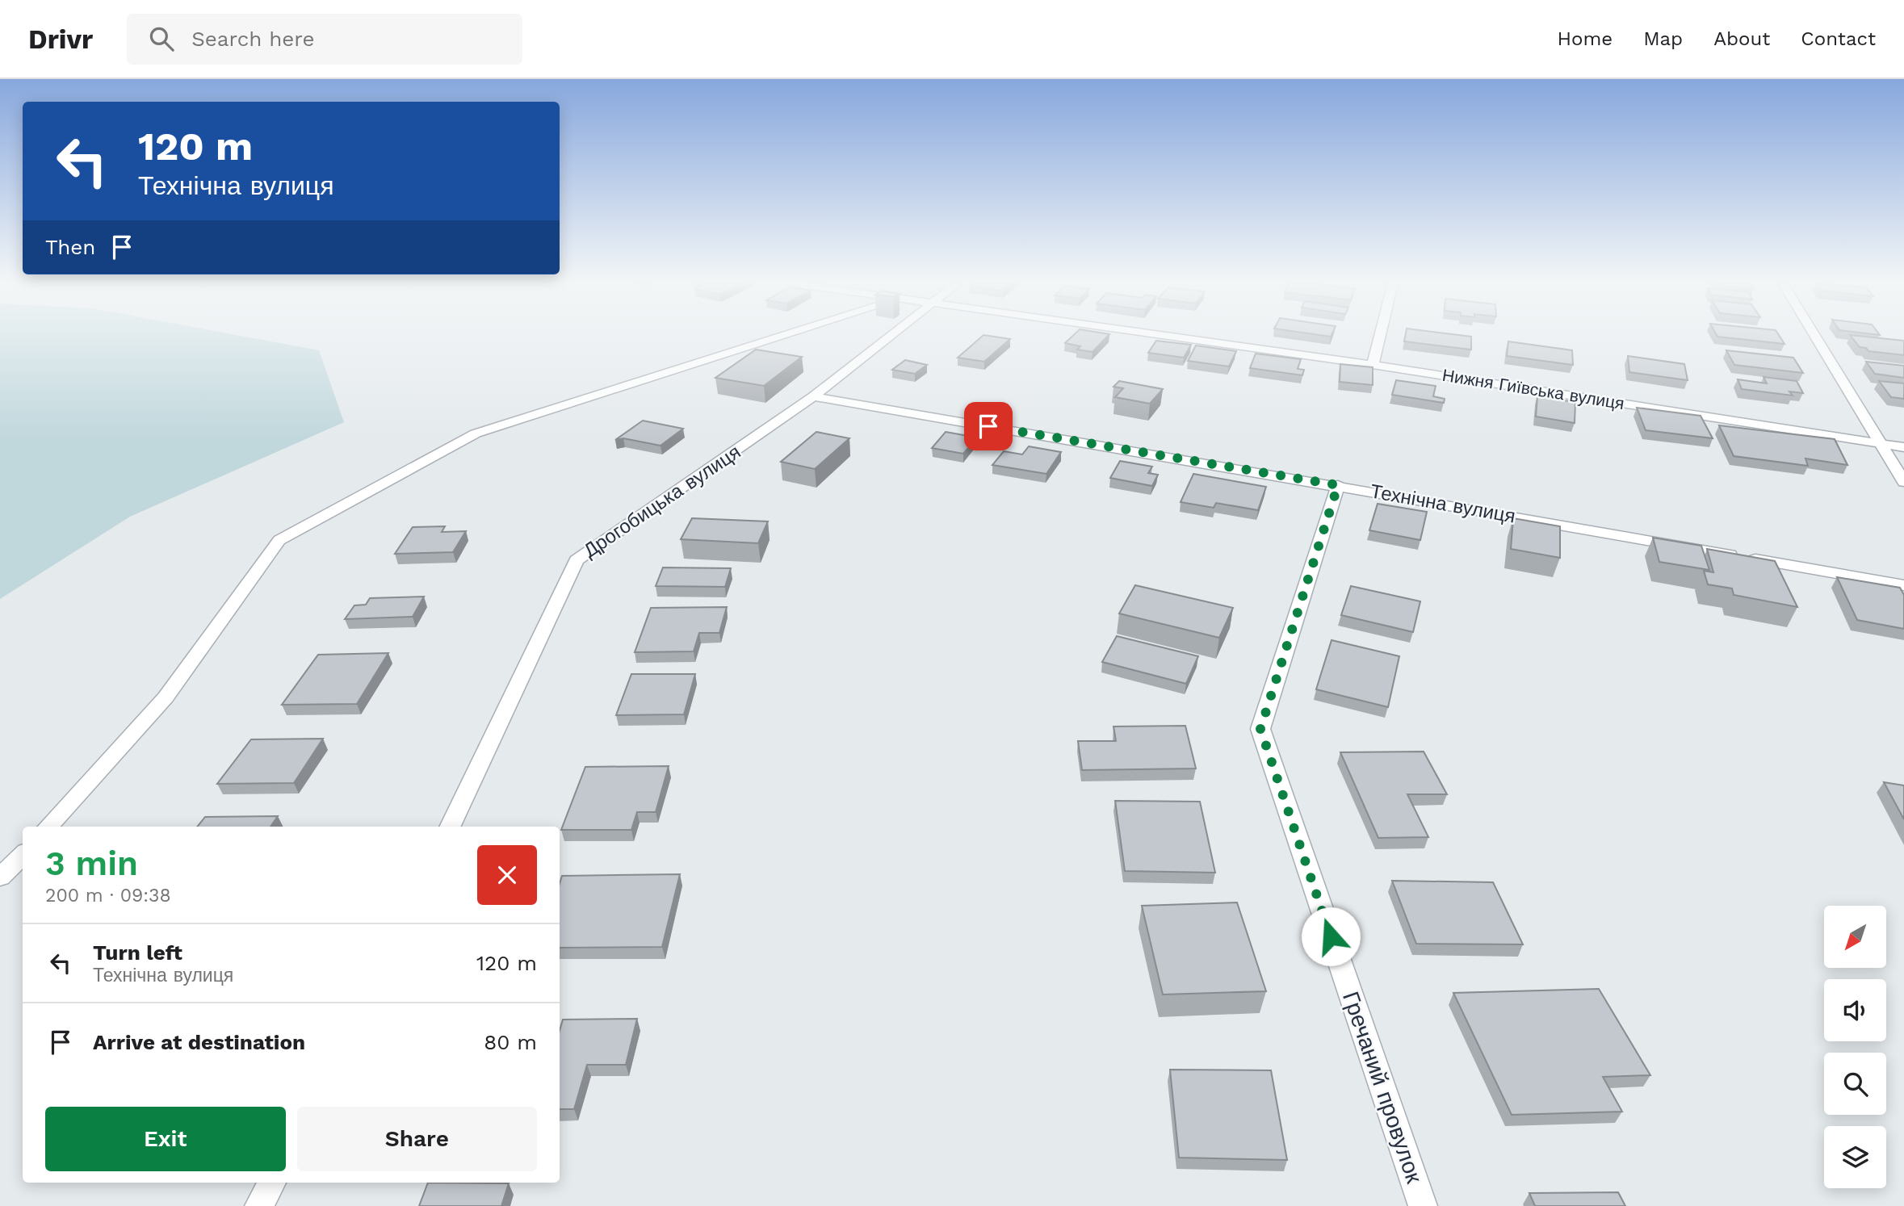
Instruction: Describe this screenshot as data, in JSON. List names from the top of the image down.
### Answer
{
  "streets": {
    "street": [
      "Нижня Гиївська вулиця",
      "Дрогобицька вулиця",
      "Технічна вулиця",
      "Гречаний провулок"
    ]
  },
  "crossings": [
    ["Дрогобицька вулиця", "Технічна вулиця"],
    ["Технічна вулиця", "Гречаний провулок"]
  ],
  "north": "bottom left",
  "page": {
    "header": "Drivr",
    "search": "Search here",
    "nav": [
      "Home",
      "Map",
      "About",
      "Contact"
    ],
    "turn": ["120 m", "Технічна вулиця"],
    "then": "Then",
    "heading": ["3 min", "200 m · 09:38"],
    "list": [
      {
        "name": "Turn left",
        "note": "Технічна вулиця",
        "value": "120 m"
      },
      {
        "name": "Arrive at destination",
        "value": "80 m"
      }
    ],
    "buttons": ["Exit", "Share"]
  }
}
